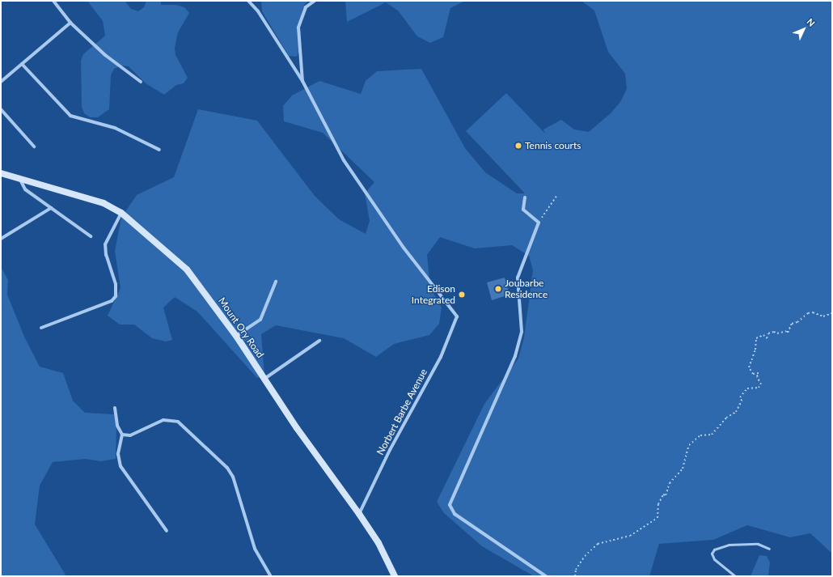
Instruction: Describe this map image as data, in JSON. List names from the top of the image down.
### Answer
{
  "streets": {
    "main road": ["Mount Ory Road"],
    "street": ["Norbert Barbe Avenue"]
  },
  "crossings": [
    ["Mount Ory Road", "Norbert Barbe Avenue"]
  ],
  "places": ["Tennis courts", "Joubarbe Residence", "Edison Integrated"],
  "north": "top right"
}
